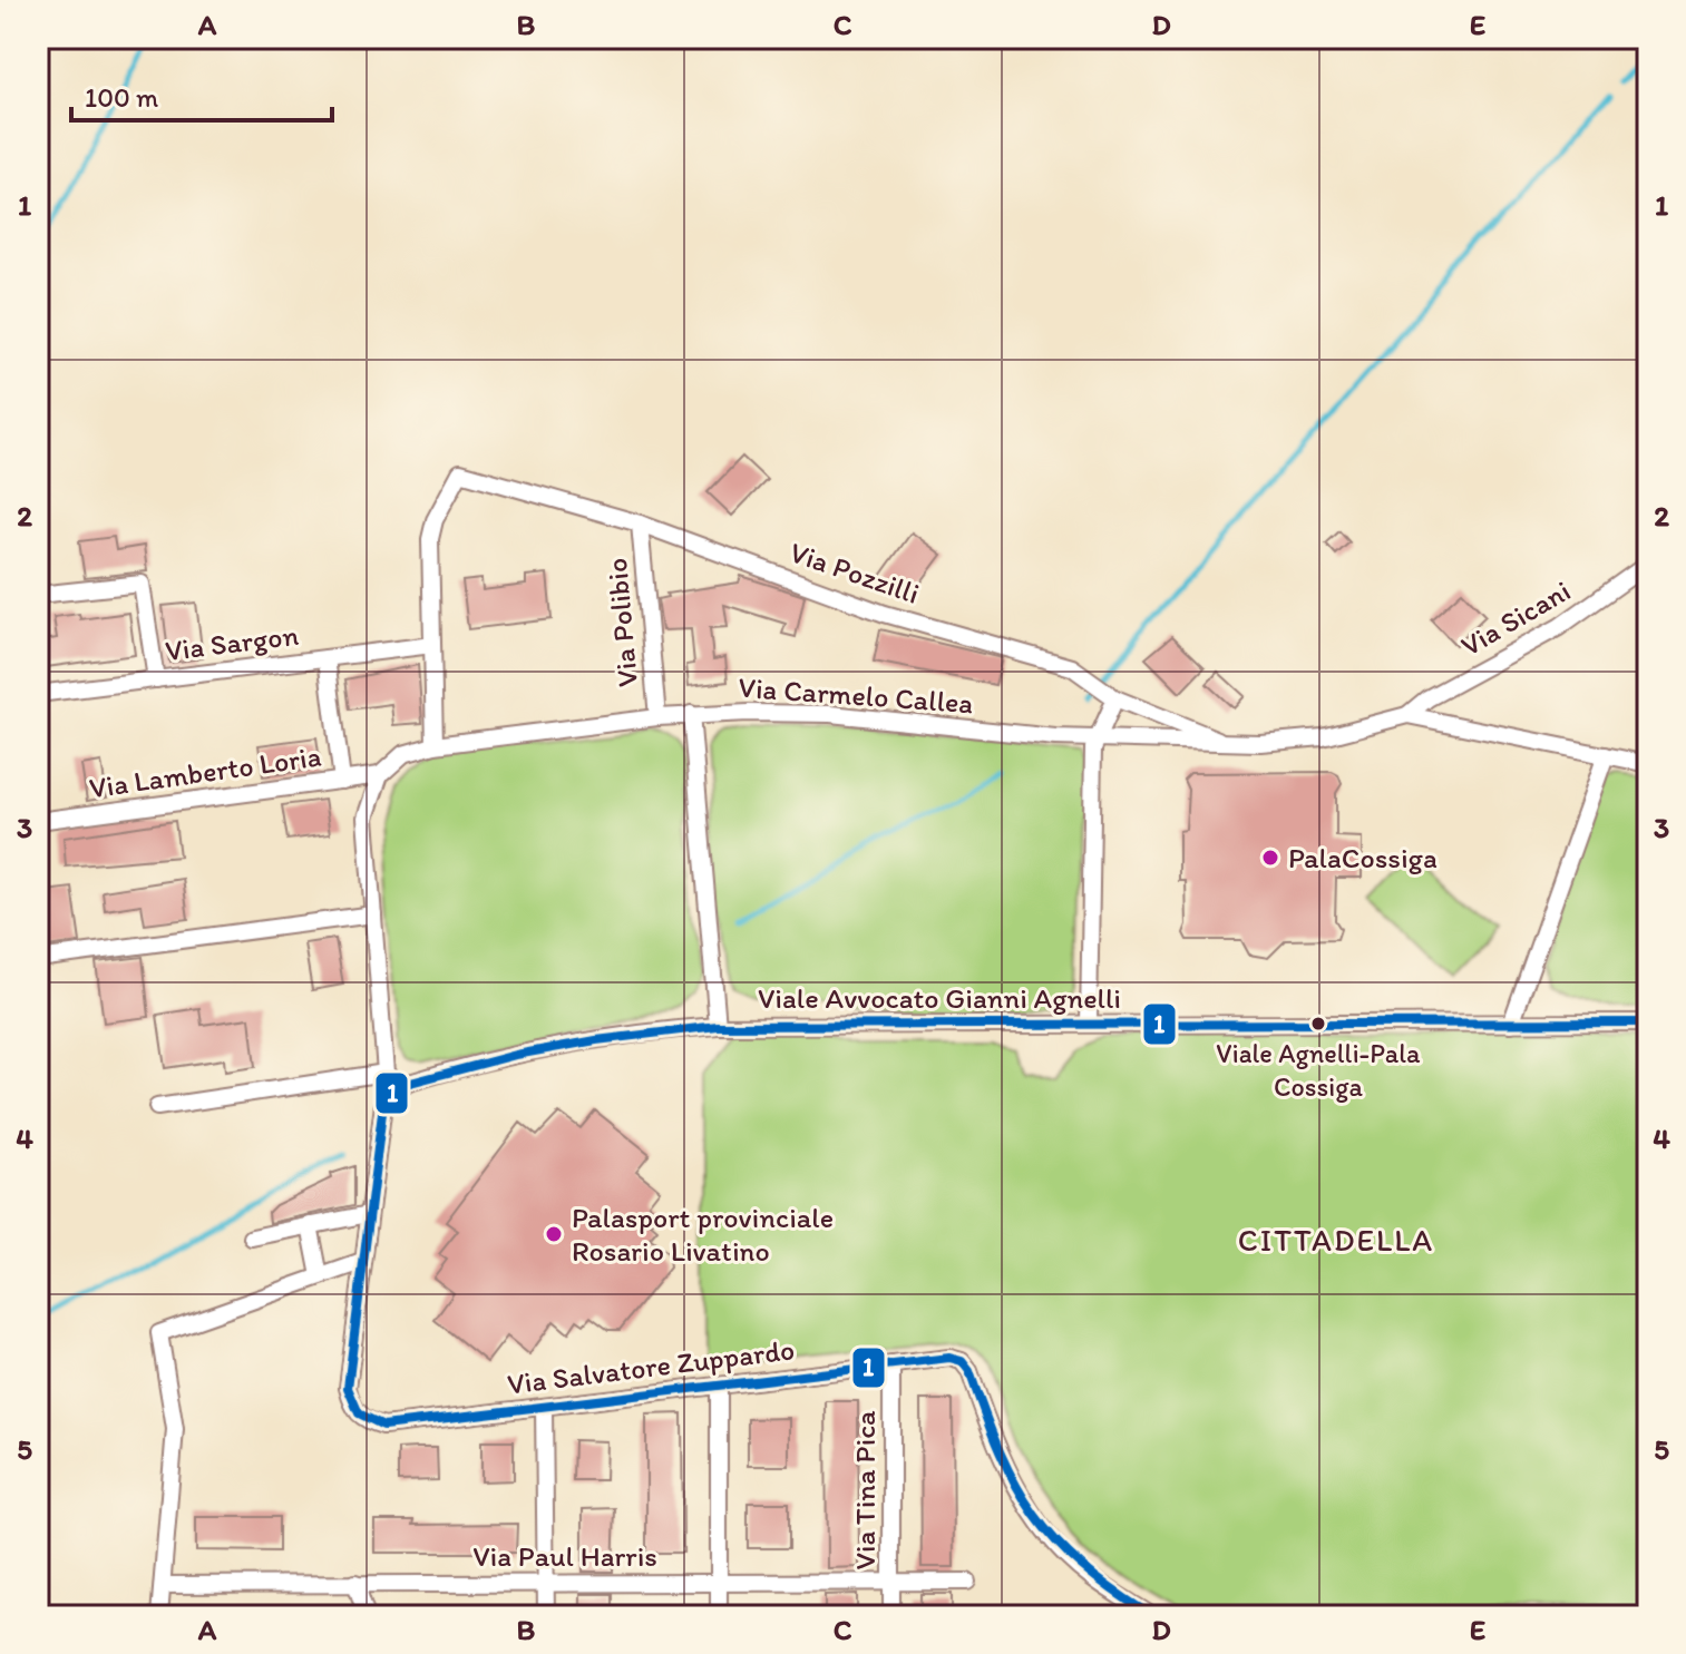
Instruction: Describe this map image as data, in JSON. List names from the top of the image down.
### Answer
{
  "streets": {
    "street": [
      "Via Pozzilli",
      "Via Sicani",
      "Via Polibio",
      "Via Sargon",
      "Via Carmelo Callea",
      "Via Lamberto Loria",
      "Viale Avvocato Gianni Agnelli",
      "Via Salvatore Zuppardo",
      "Via Tina Pica",
      "Via Paul Harris"
    ]
  },
  "crossings": [
    ["Via Pozzilli", "Via Polibio"],
    ["Via Pozzilli", "Via Sargon"],
    ["Via Pozzilli", "Via Carmelo Callea"],
    ["Via Sicani", "Via Carmelo Callea"],
    ["Via Polibio", "Via Carmelo Callea"],
    ["Via Carmelo Callea", "Via Lamberto Loria"],
    ["Viale Avvocato Gianni Agnelli", "Via Salvatore Zuppardo"],
    ["Via Salvatore Zuppardo", "Via Tina Pica"],
    ["Via Tina Pica", "Via Paul Harris"]
  ],
  "districts": ["CITTADELLA"],
  "places": ["PalaCossiga", "Viale Agnelli-Pala Cossiga", "Palasport provinciale Rosario Livatino"],
  "lines": ["transit line 1"],
  "scale_bar": "100 m",
  "grid": {
    "columns": [
      "A",
      "B",
      "C",
      "D",
      "E"
    ],
    "rows": [
      "1",
      "2",
      "3",
      "4",
      "5"
    ]
  }
}
